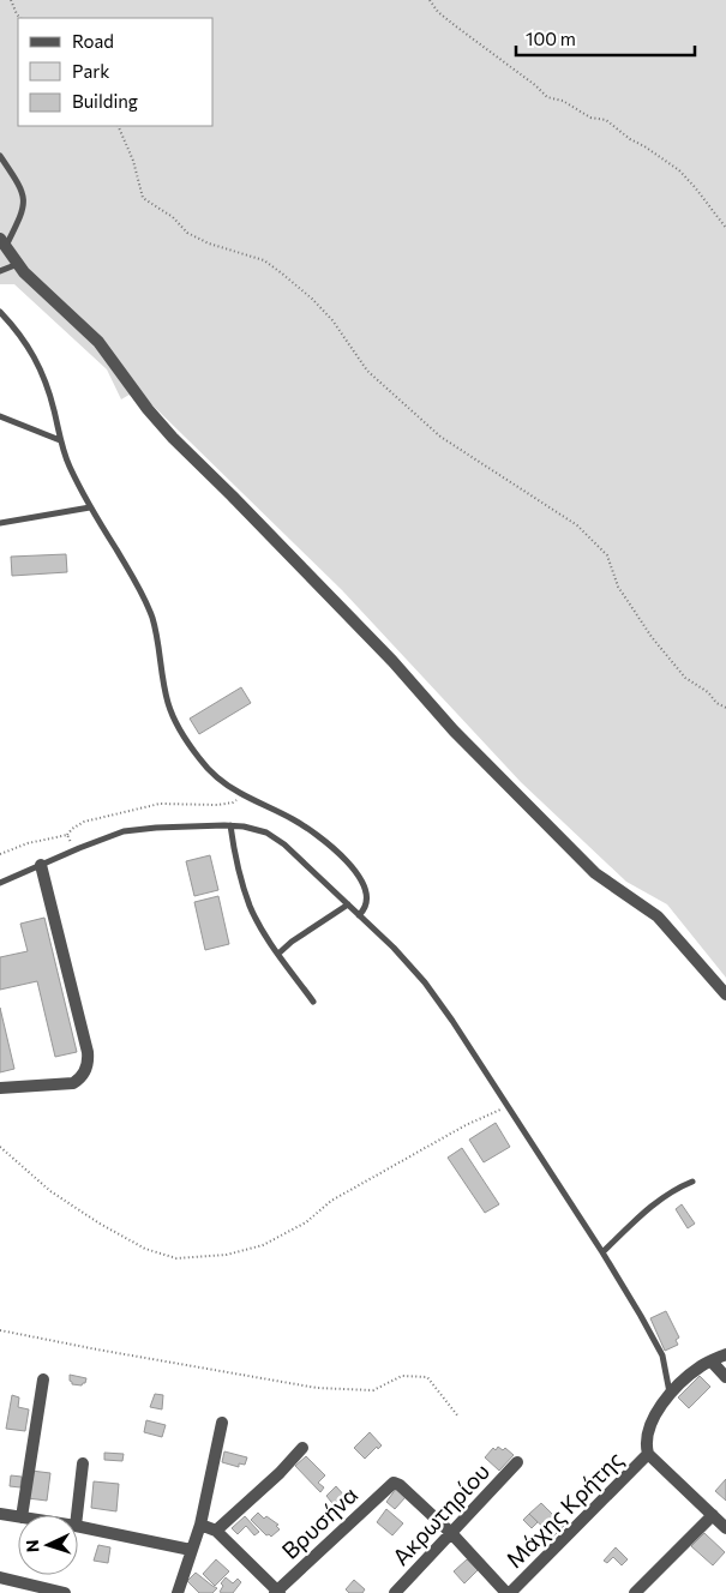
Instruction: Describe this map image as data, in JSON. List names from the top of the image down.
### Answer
{
  "streets": {
    "street": ["Μάχης Κρήτης", "Ακρωτηρίου", "Βρυσήνα"]
  },
  "crossings": [
    ["Ακρωτηρίου", "Βρυσήνα"]
  ],
  "legend": ["Road", "Park", "Building"],
  "scale_bar": "100 m",
  "north": "left"
}
